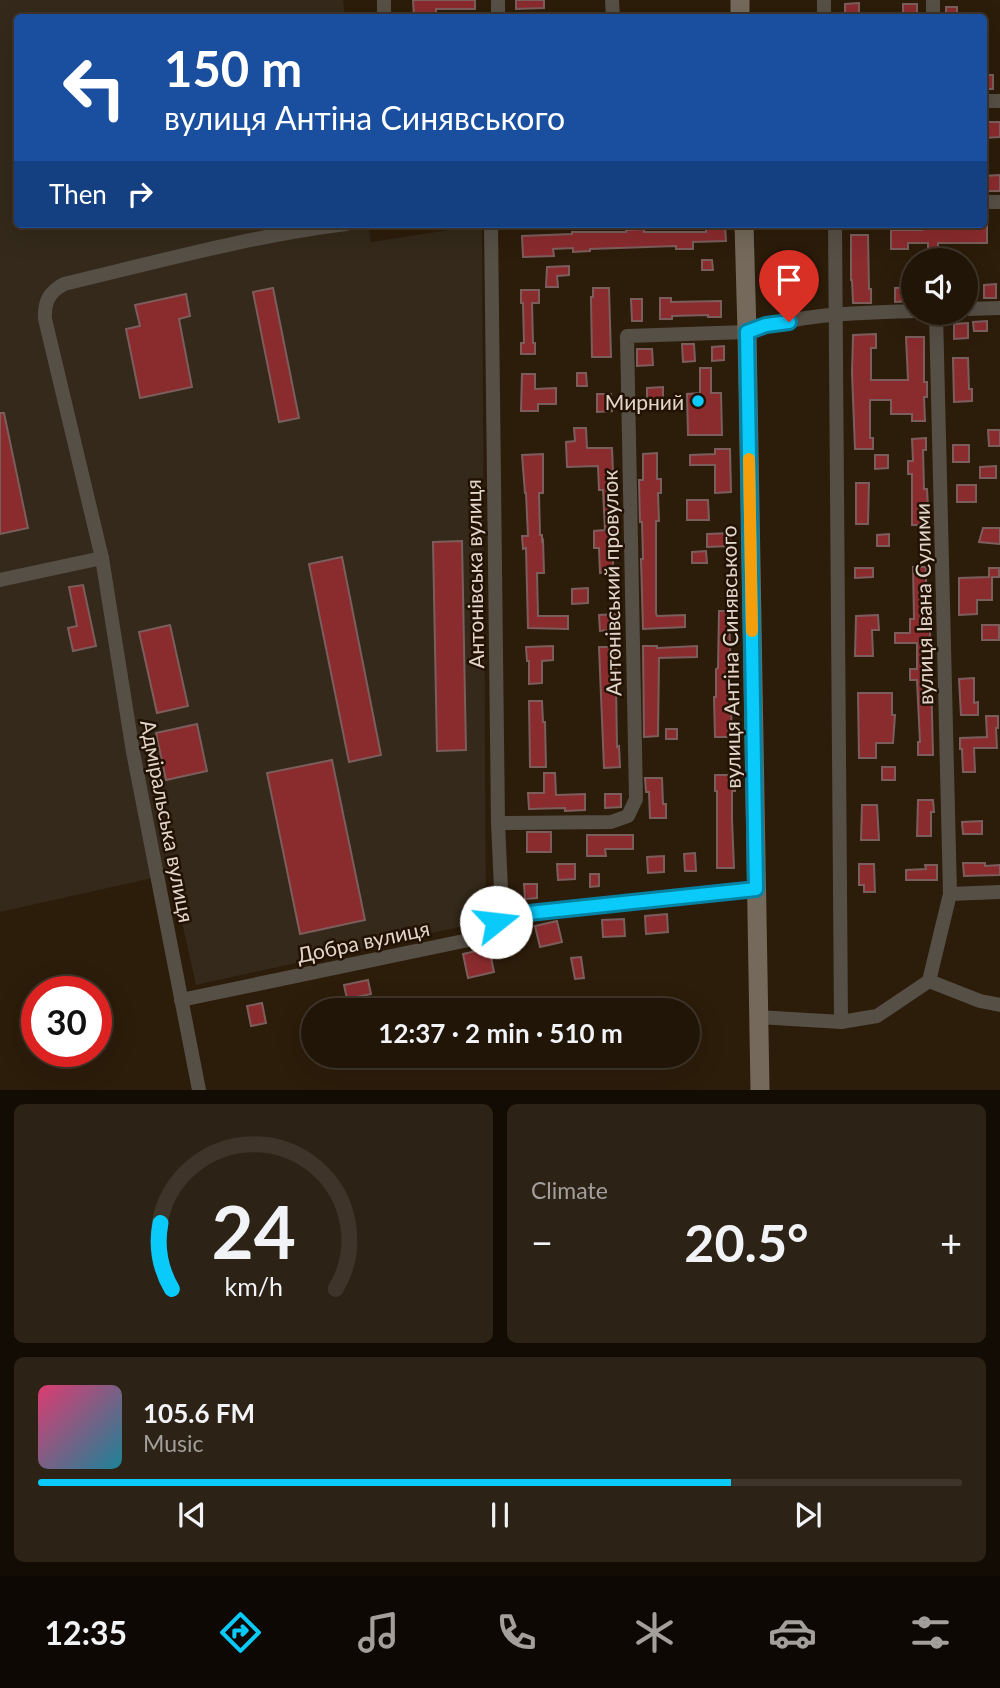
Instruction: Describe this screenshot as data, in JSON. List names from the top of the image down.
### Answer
{
  "streets": {
    "street": [
      "Антонівська вулиця",
      "Антонівський провулок",
      "вулиця Івана Сулими",
      "вулиця Антіна Синявського",
      "Адміральська вулиця",
      "Добра вулиця"
    ]
  },
  "crossings": [
    ["Антонівська вулиця", "Антонівський провулок"],
    ["Антонівська вулиця", "Добра вулиця"],
    ["Антонівський провулок", "вулиця Антіна Синявського"],
    ["вулиця Антіна Синявського", "Добра вулиця"],
    ["Адміральська вулиця", "Добра вулиця"]
  ],
  "places": ["Мирний"],
  "page": {
    "turn": ["150 m", "вулиця Антіна Синявського"],
    "then": "Then",
    "limit": "30",
    "trip": "12:37 · 2 min · 510 m",
    "tile": "Climate",
    "heat": ["−", "20.5°", "+"],
    "song": ["105.6 FM", "Music"],
    "tabs": "12:35",
    "gauge": ["24", "km/h"]
  }
}
